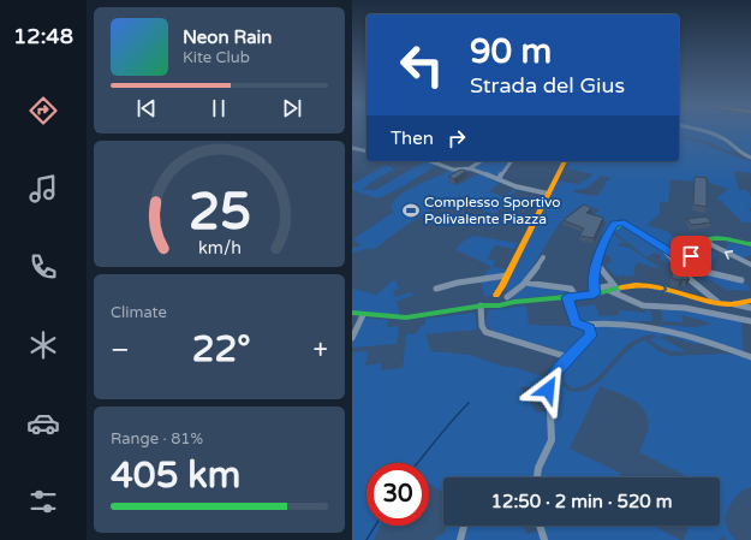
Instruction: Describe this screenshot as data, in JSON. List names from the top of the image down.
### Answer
{
  "places": {
    "sports": ["Complesso Sportivo Polivalente Piazza"]
  },
  "page": {
    "tabs": "12:48",
    "turn": ["90 m", "Strada del Gius"],
    "song": ["Neon Rain", "Kite Club"],
    "then": "Then",
    "tile": [
      "Climate",
      ["Range · 81%", "405 km"]
    ],
    "heat": ["−", "22°", "+"],
    "limit": "30",
    "trip": "12:50 · 2 min · 520 m",
    "gauge": ["25", "km/h"]
  }
}
